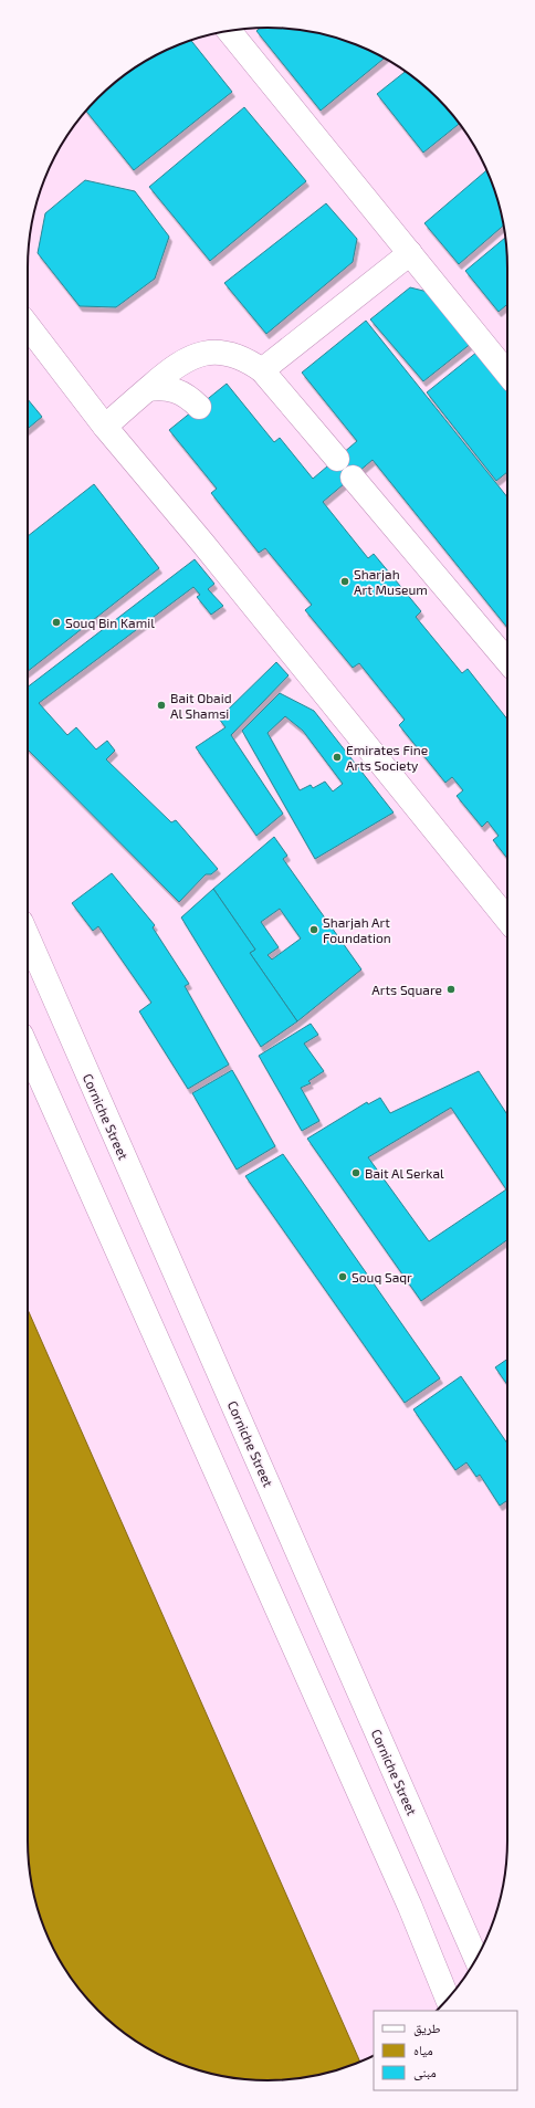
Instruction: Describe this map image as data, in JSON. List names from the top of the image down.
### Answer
{
  "streets": {
    "main road": ["Corniche Street"]
  },
  "places": [
    "Sharjah Art Museum",
    "Souq Bin Kamil",
    "Bait Obaid Al Shamsi",
    "Emirates Fine Arts Society",
    "Sharjah Art Foundation",
    "Arts Square",
    "Bait Al Serkal",
    "Souq Saqr"
  ],
  "legend": ["طريق", "مياه", "مبنى"]
}
